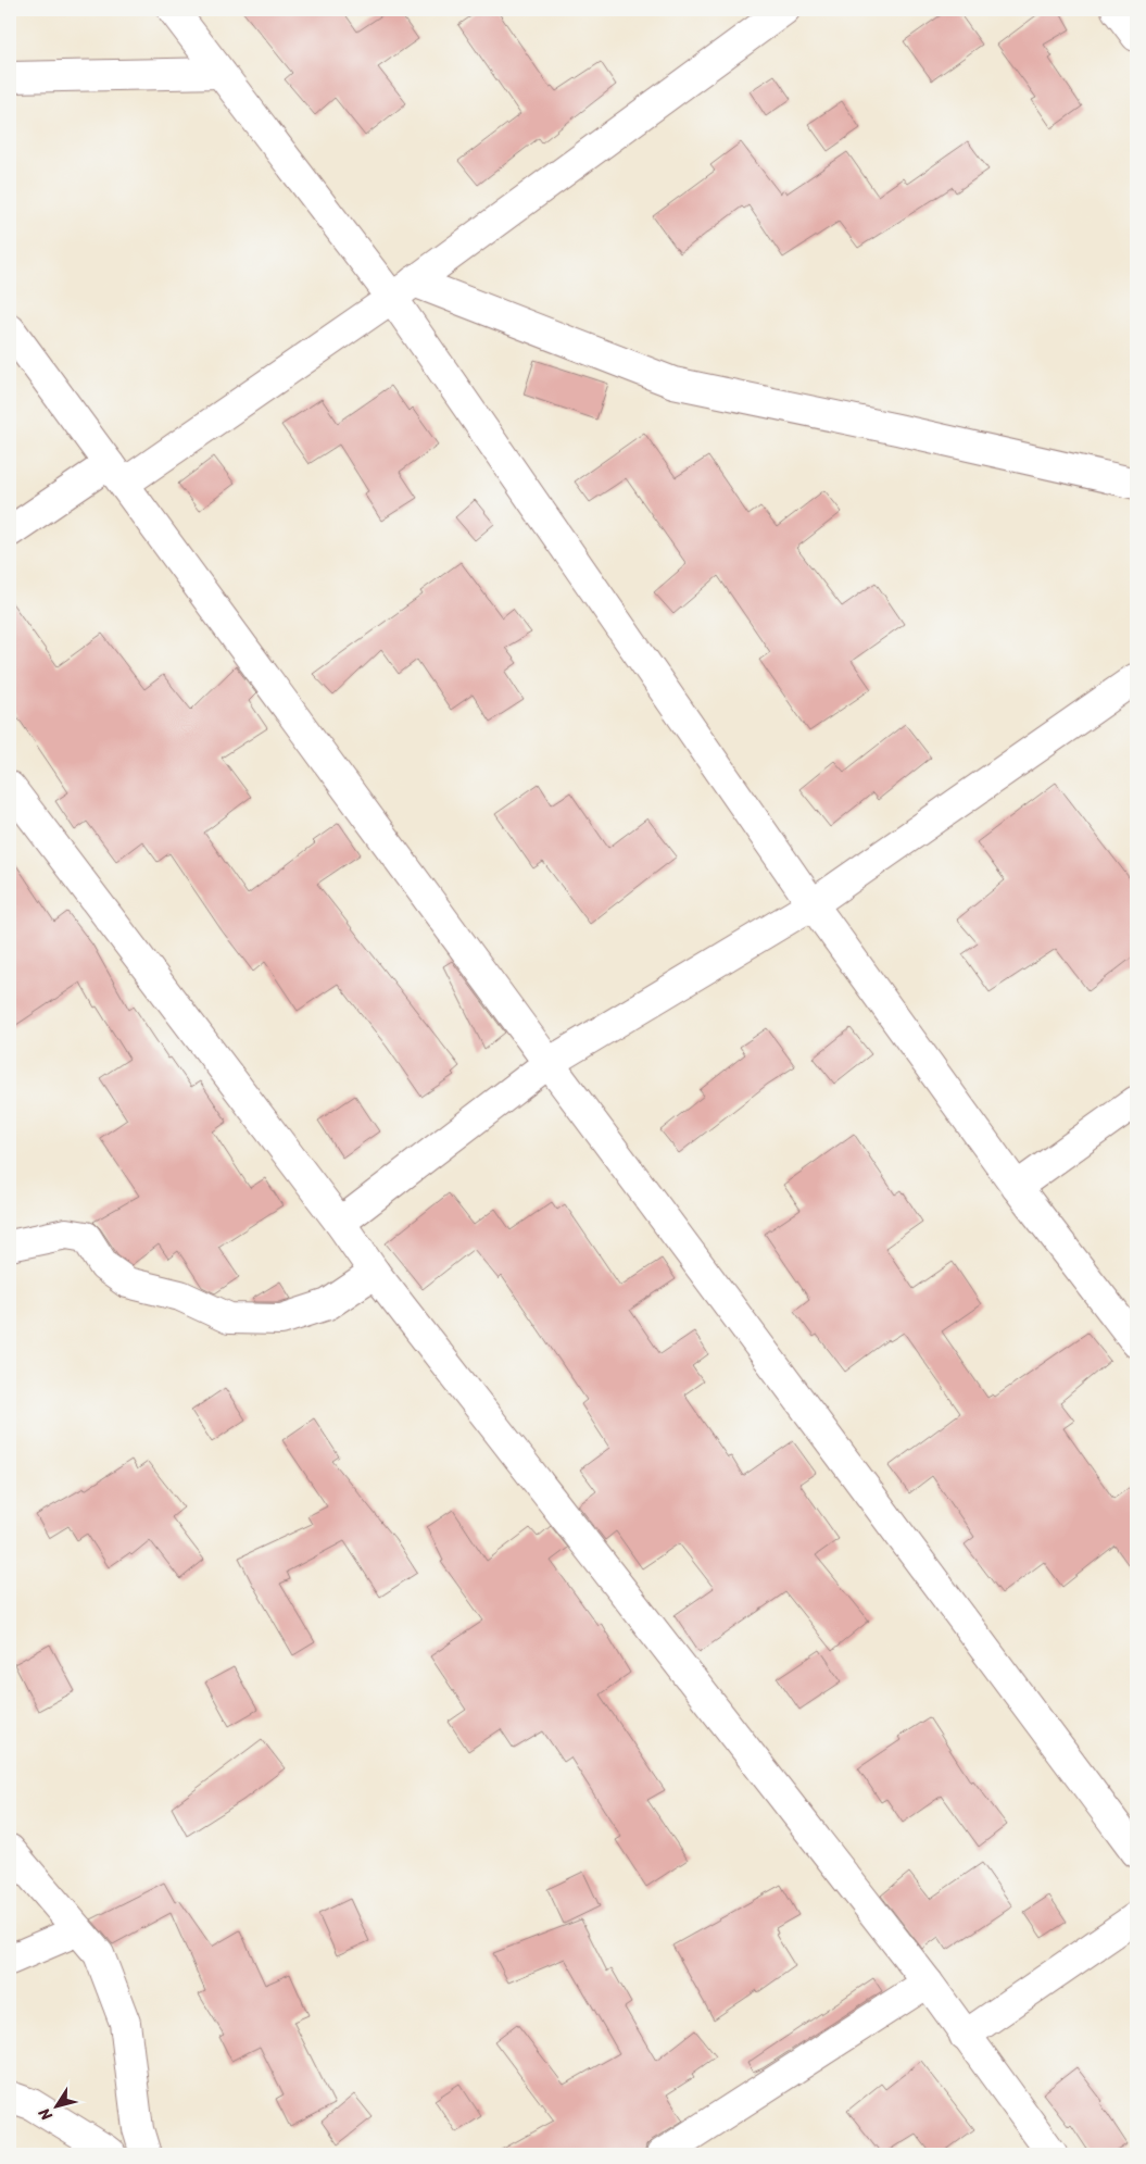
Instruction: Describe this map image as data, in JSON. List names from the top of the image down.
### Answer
{
  "north": "bottom left"
}
